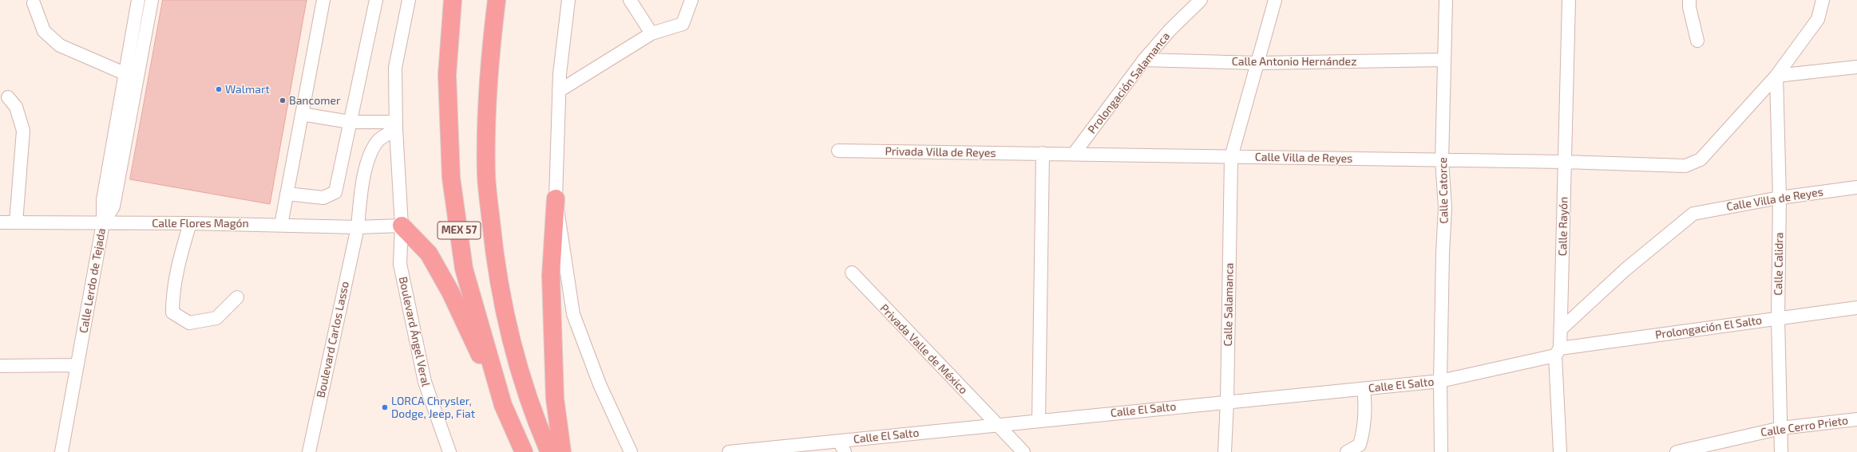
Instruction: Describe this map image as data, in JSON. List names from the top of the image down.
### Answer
{
  "streets": {
    "highway": ["MEX 57"],
    "street": [
      "Calle Antonio Hernández",
      "Prolongación Salamanca",
      "Privada Villa de Reyes",
      "Calle Villa de Reyes",
      "Calle Catorce",
      "Calle Flores Magón",
      "Calle Rayón",
      "Calle Calidra",
      "Calle Lerdo de Tejada",
      "Calle Salamanca",
      "Prolongación El Salto",
      "Boulevard Ángel Veral",
      "Boulevard Carlos Lasso",
      "Privada Valle de México",
      "Calle El Salto",
      "Calle Cerro Prieto"
    ]
  },
  "crossings": [
    ["Calle Antonio Hernández", "Prolongación Salamanca"],
    ["Calle Antonio Hernández", "Calle Catorce"],
    ["Calle Antonio Hernández", "Calle Salamanca"],
    ["Prolongación Salamanca", "Calle Villa de Reyes"],
    ["Privada Villa de Reyes", "Calle Villa de Reyes"],
    ["Calle Villa de Reyes", "Calle Catorce"],
    ["Calle Villa de Reyes", "Calle Rayón"],
    ["Calle Villa de Reyes", "Calle Calidra"],
    ["Calle Villa de Reyes", "Calle Salamanca"],
    ["Calle Catorce", "Calle El Salto"],
    ["Calle Flores Magón", "Calle Lerdo de Tejada"],
    ["Calle Flores Magón", "Boulevard Ángel Veral"],
    ["Calle Flores Magón", "Boulevard Carlos Lasso"],
    ["Calle Rayón", "Prolongación El Salto"],
    ["Calle Rayón", "Calle El Salto"],
    ["Calle Calidra", "Prolongación El Salto"],
    ["Calle Calidra", "Calle Cerro Prieto"],
    ["Calle Salamanca", "Calle El Salto"],
    ["Prolongación El Salto", "Calle El Salto"],
    ["Privada Valle de México", "Calle El Salto"]
  ],
  "places": ["Walmart", "Bancomer", "LORCA Chrysler, Dodge, Jeep, Fiat"]
}
